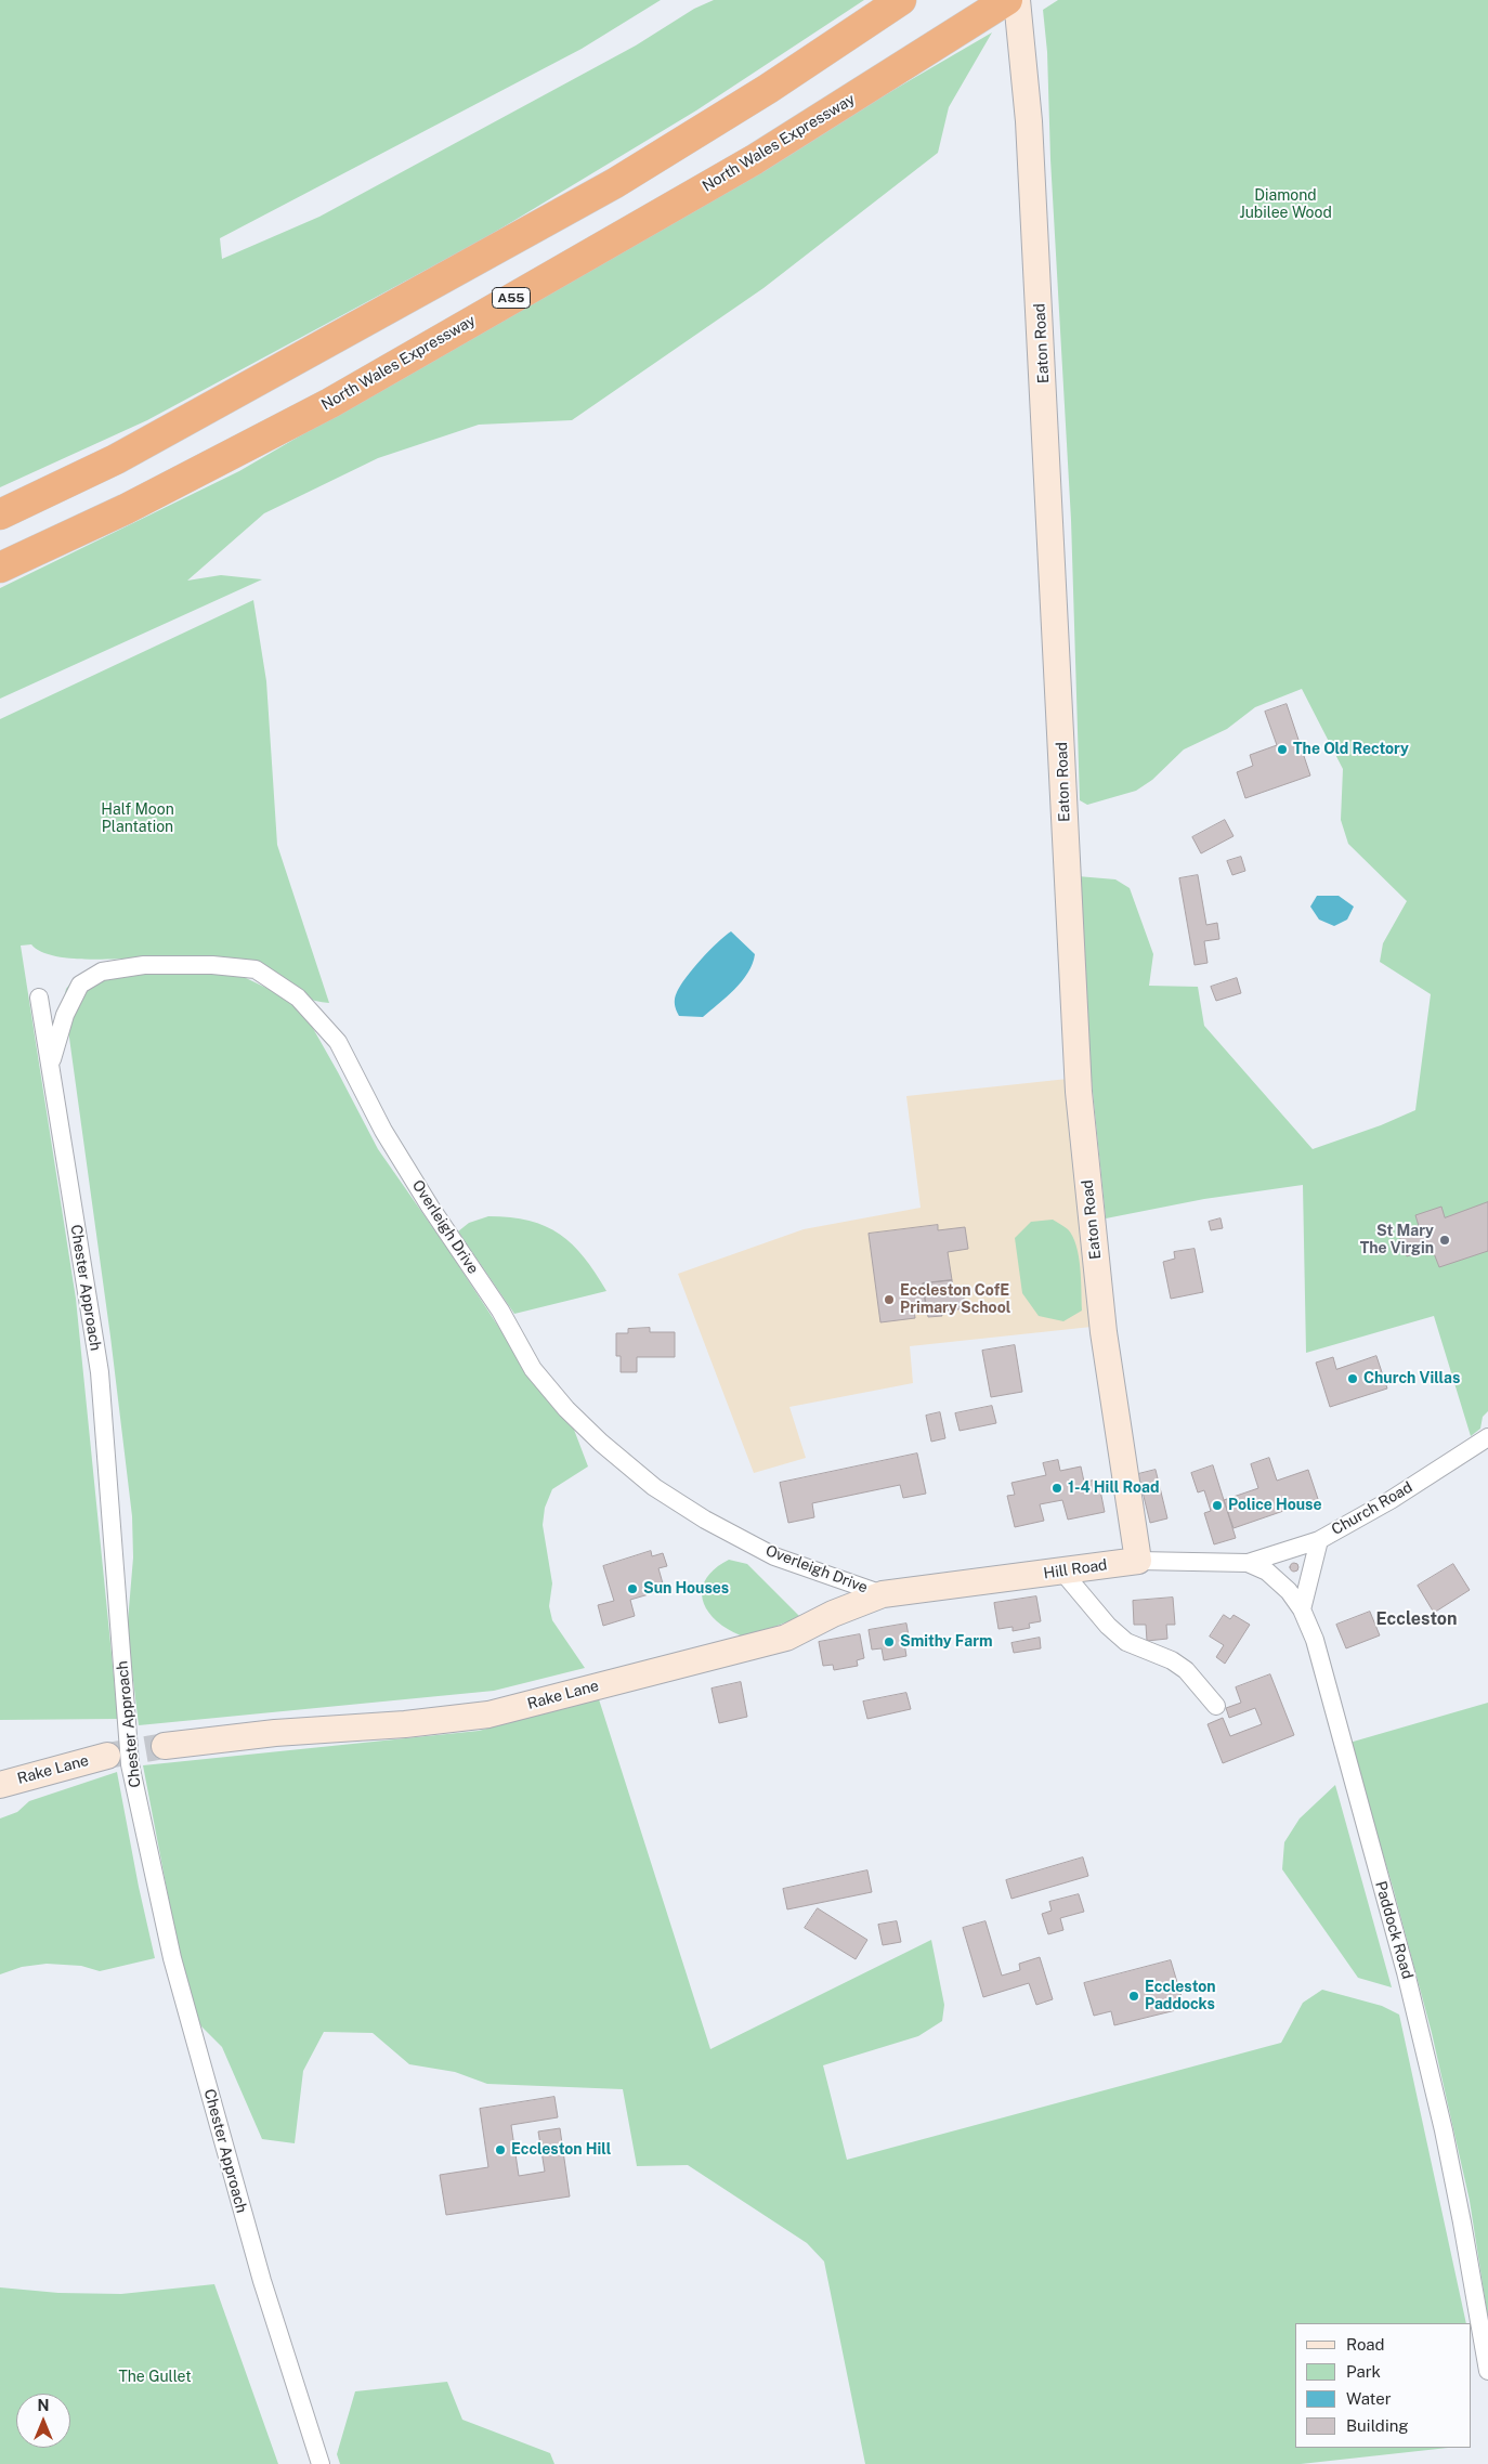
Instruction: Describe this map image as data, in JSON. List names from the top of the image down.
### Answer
{
  "streets": {
    "highway": ["North Wales Expressway", "A55"],
    "street": [
      "Eaton Road",
      "Overleigh Drive",
      "Chester Approach",
      "Church Road",
      "Hill Road",
      "Rake Lane",
      "Paddock Road"
    ]
  },
  "crossings": [
    ["Eaton Road", "Hill Road"],
    ["Overleigh Drive", "Chester Approach"],
    ["Overleigh Drive", "Rake Lane"],
    ["Church Road", "Paddock Road"],
    ["Hill Road", "Rake Lane"],
    ["Hill Road", "Paddock Road"]
  ],
  "districts": ["Eccleston"],
  "parks": ["Diamond Jubilee Wood", "Half Moon Plantation", "The Gullet"],
  "places": [
    "The Old Rectory",
    "St Mary The Virgin",
    "Eccleston CofE Primary School",
    "Church Villas",
    "1-4 Hill Road",
    "Police House",
    "Sun Houses",
    "Smithy Farm",
    "Eccleston Paddocks",
    "Eccleston Hill"
  ],
  "legend": [
    "Road",
    "Park",
    "Water",
    "Building"
  ],
  "north": "top"
}
